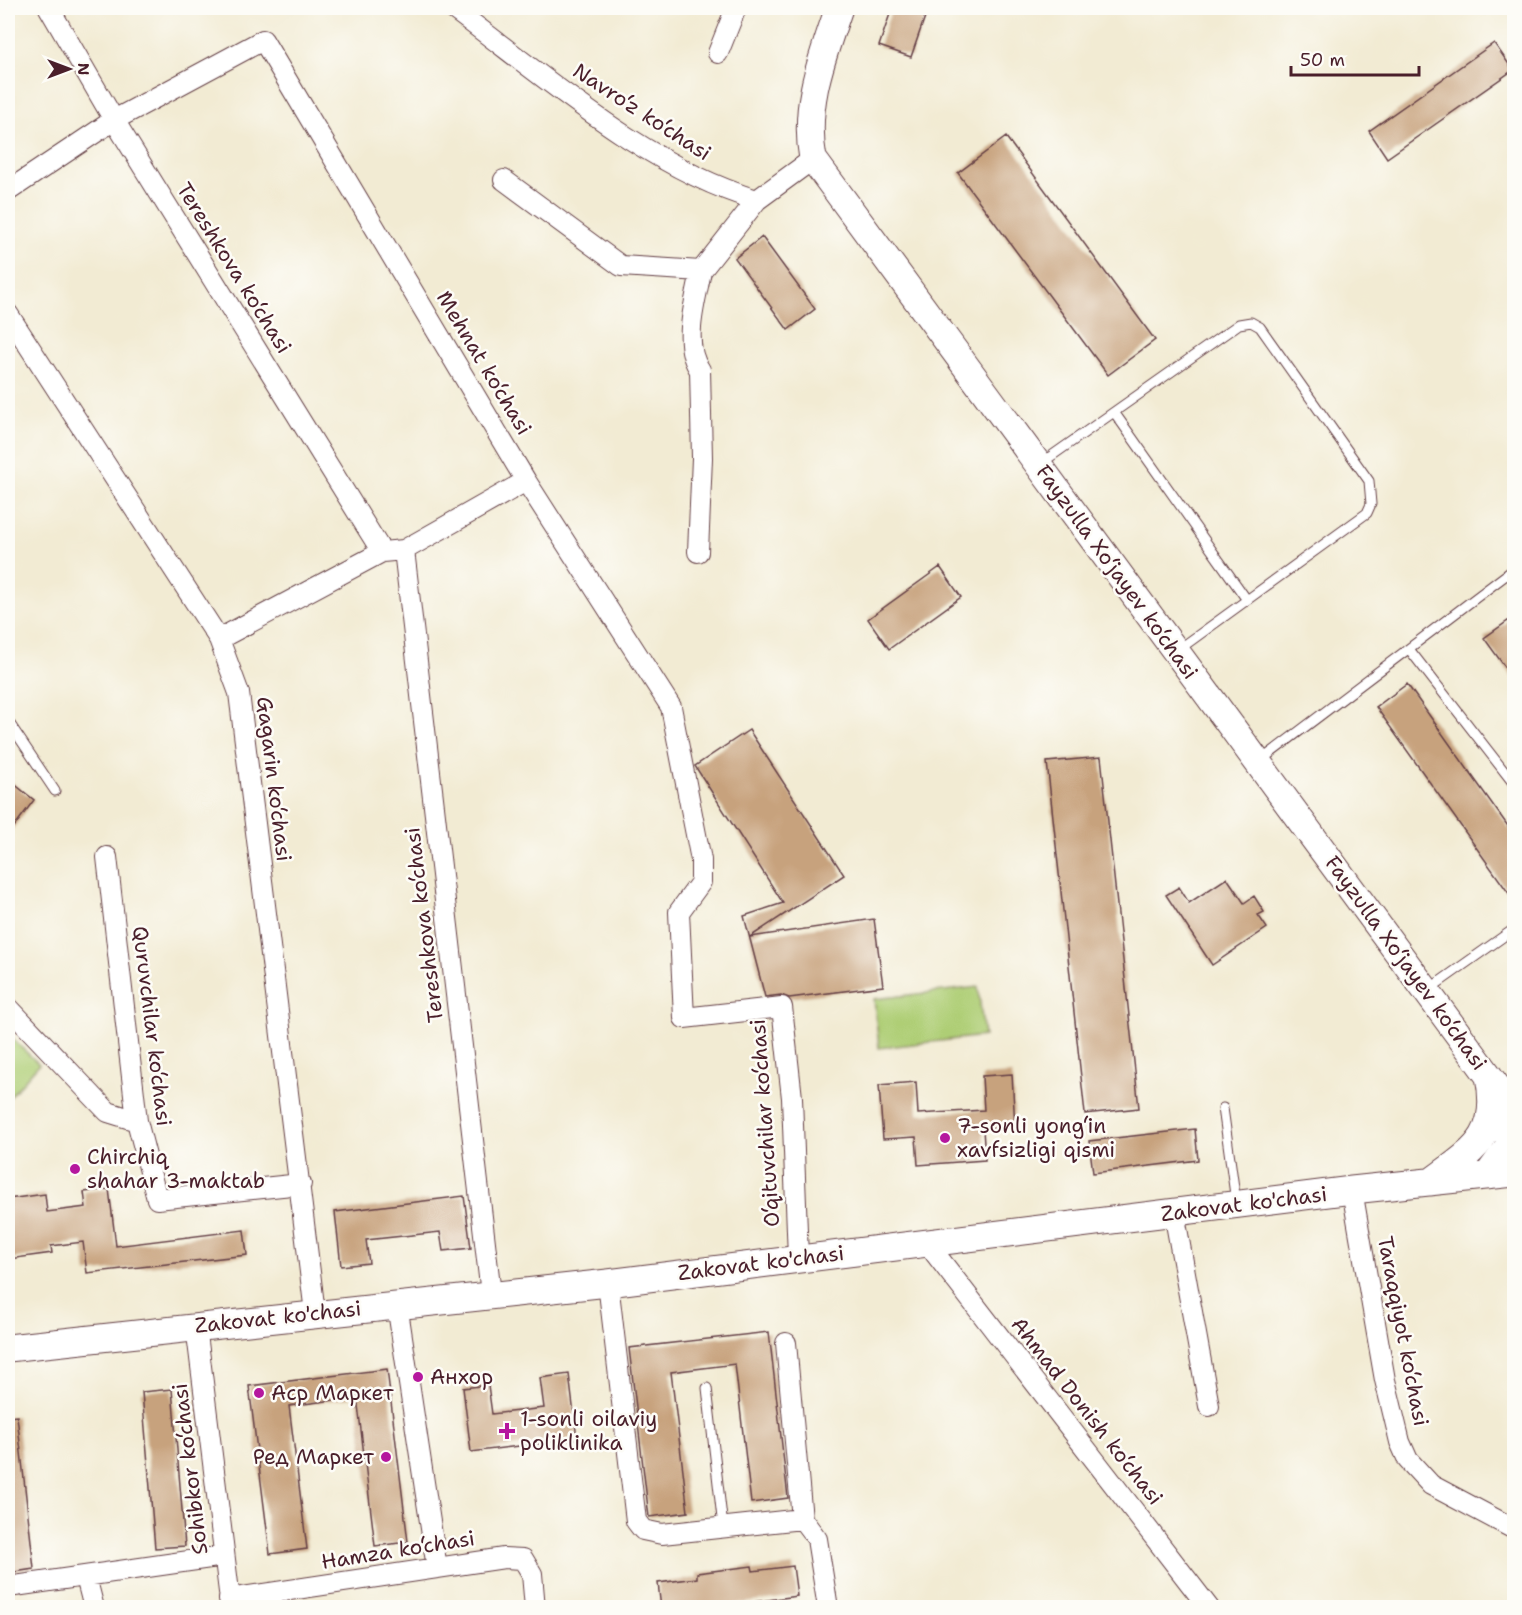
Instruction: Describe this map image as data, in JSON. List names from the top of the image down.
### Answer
{
  "streets": {
    "main road": ["Fayzulla Xo‘jayev ko‘chasi", "Zakovat ko'chasi"],
    "street": [
      "Navro‘z ko‘chasi",
      "Tereshkova ko‘chasi",
      "Mehnat ko‘chasi",
      "Gagarin ko‘chasi",
      "Quruvchilar ko‘chasi",
      "O‘qituvchilar ko‘chasi",
      "Taraqqiyot ko‘chasi",
      "Ahmad Donish ko‘chasi",
      "Sohibkor ko‘chasi",
      "Hamza ko‘chasi"
    ]
  },
  "crossings": [
    ["Tereshkova ko‘chasi", "Mehnat ko‘chasi"],
    ["Tereshkova ko‘chasi", "Zakovat ko'chasi"],
    ["Mehnat ko‘chasi", "O‘qituvchilar ko‘chasi"],
    ["Gagarin ko‘chasi", "Quruvchilar ko‘chasi"],
    ["Gagarin ko‘chasi", "Zakovat ko'chasi"],
    ["O‘qituvchilar ko‘chasi", "Zakovat ko'chasi"],
    ["Zakovat ko'chasi", "Taraqqiyot ko‘chasi"],
    ["Zakovat ko'chasi", "Ahmad Donish ko‘chasi"],
    ["Zakovat ko'chasi", "Sohibkor ko‘chasi"],
    ["Sohibkor ko‘chasi", "Hamza ko‘chasi"]
  ],
  "places": {
    "other": [
      "7-sonli yong‘in xavfsizligi qismi",
      "Chirchiq shahar 3-maktab",
      "Анхор",
      "Аср Маркет",
      "Ред Маркет"
    ],
    "health": ["1-sonli oilaviy poliklinika"]
  },
  "scale_bar": "50 m",
  "north": "right"
}
